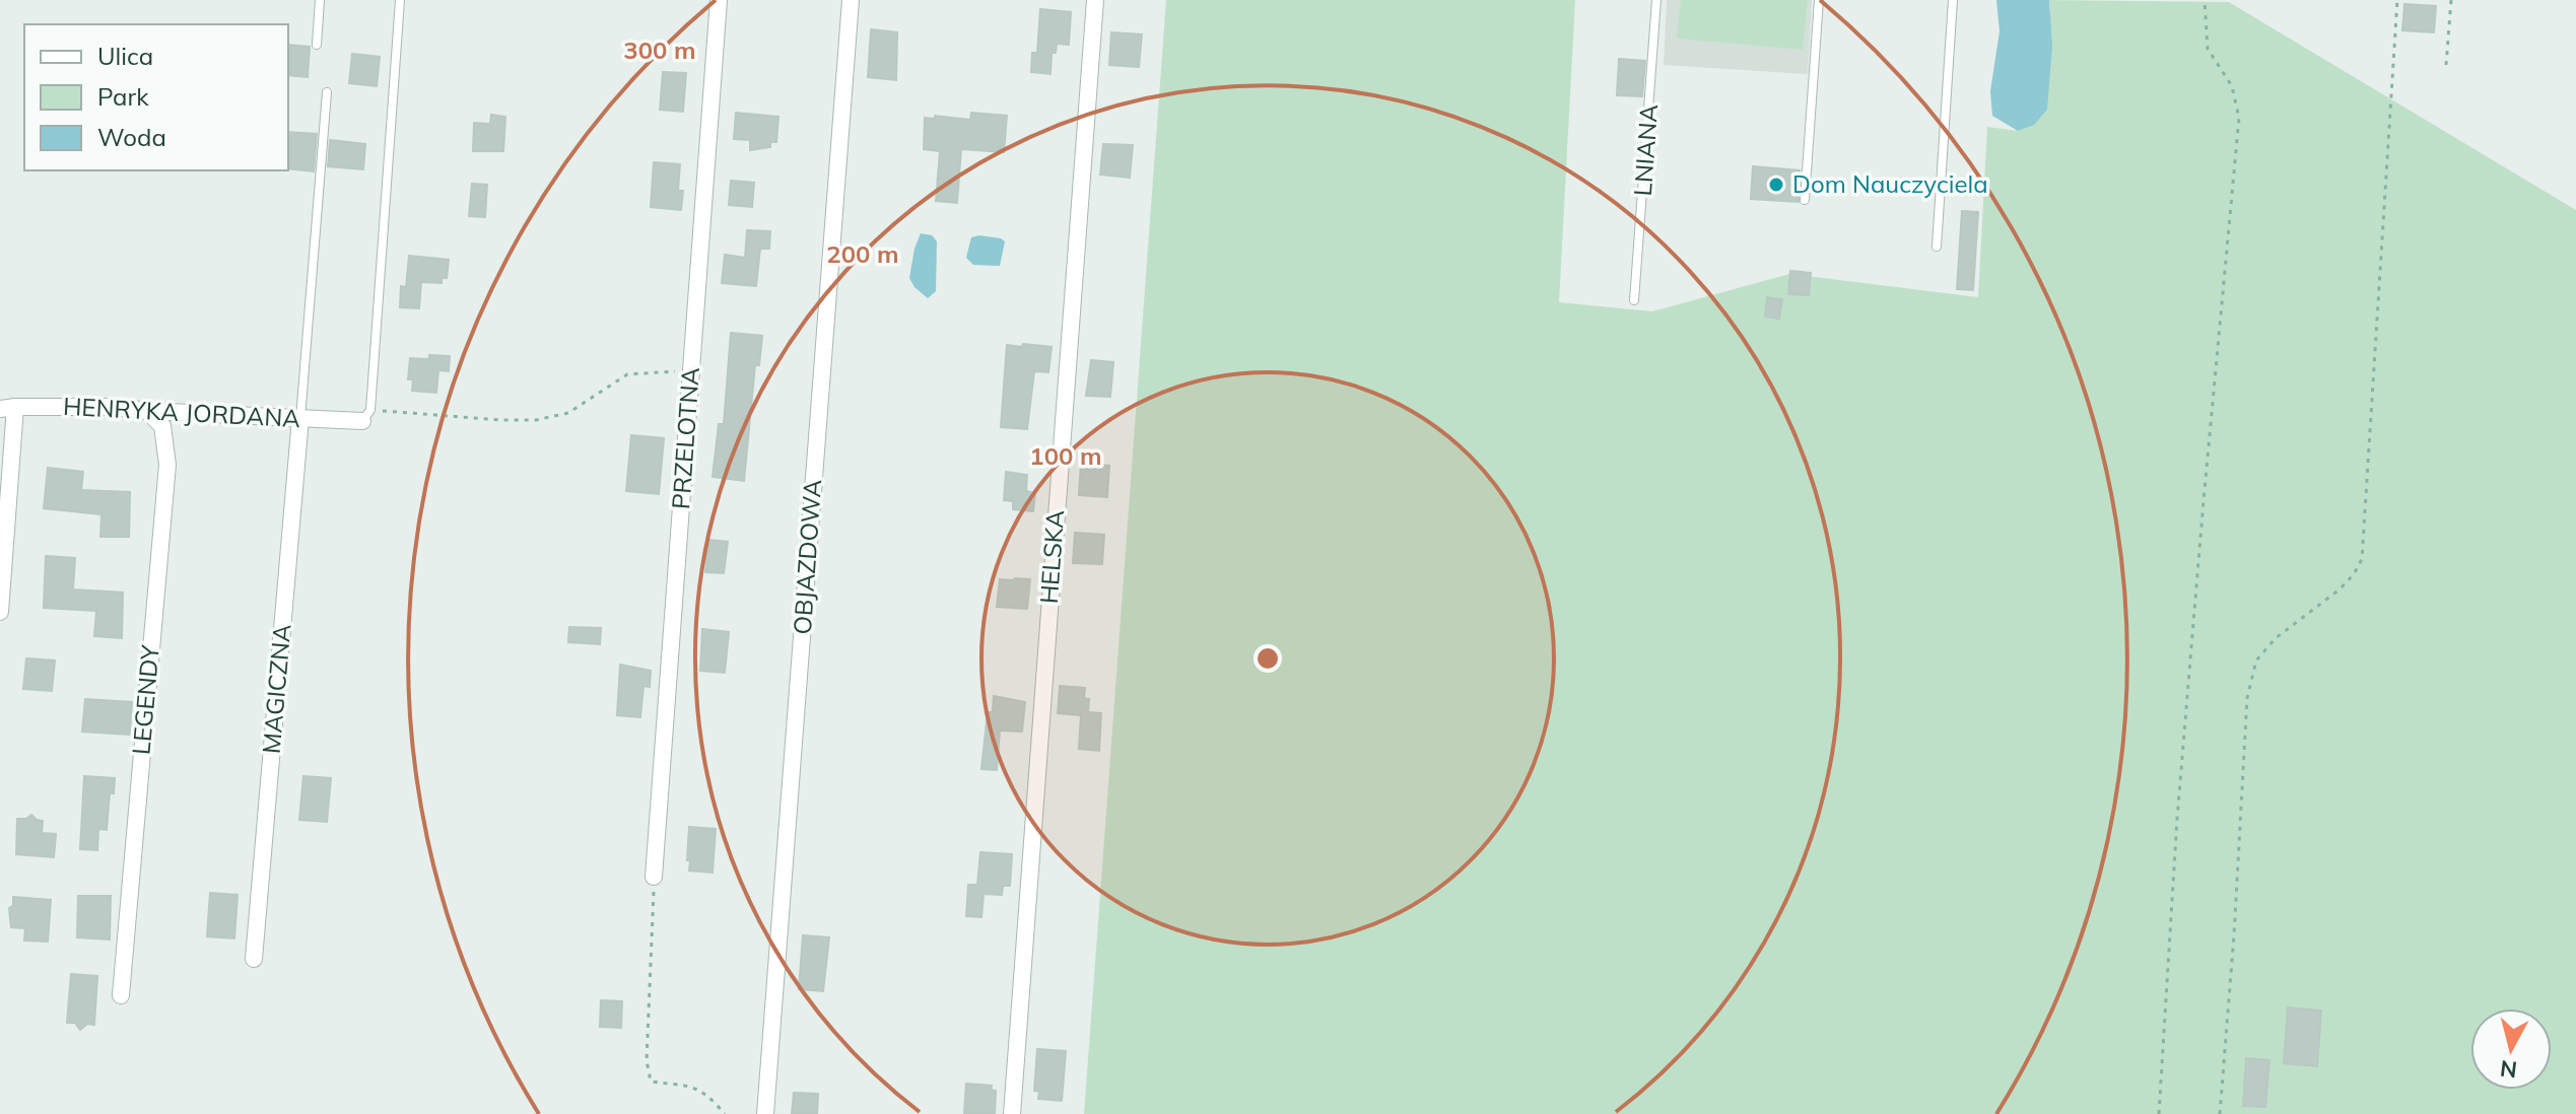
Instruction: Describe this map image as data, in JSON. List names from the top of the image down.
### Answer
{
  "streets": {
    "street": [
      "HENRYKA JORDANA",
      "PRZELOTNA",
      "OBJAZDOWA",
      "HELSKA",
      "MAGICZNA",
      "LEGENDY"
    ],
    "lane": ["LNIANA"]
  },
  "crossings": [
    ["HENRYKA JORDANA", "MAGICZNA"],
    ["HENRYKA JORDANA", "LEGENDY"]
  ],
  "places": ["Dom Nauczyciela"],
  "legend": ["Ulica", "Park", "Woda"],
  "north": "bottom",
  "rings": ["300 m", "200 m", "100 m"]
}
